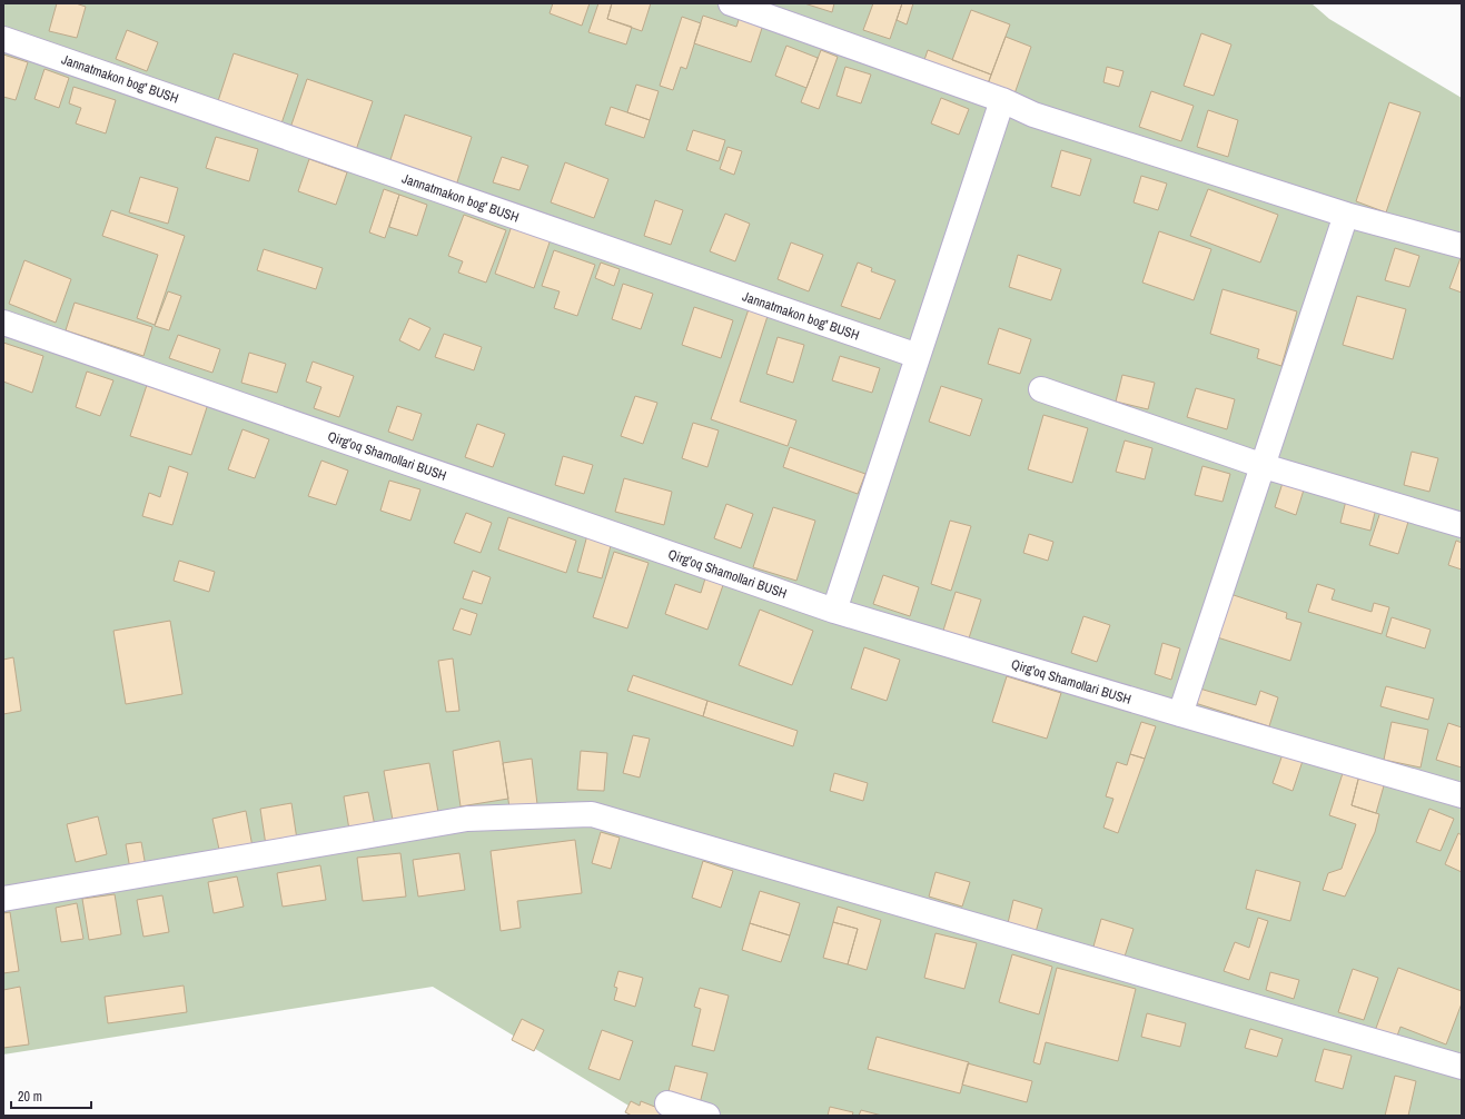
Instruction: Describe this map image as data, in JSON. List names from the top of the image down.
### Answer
{
  "streets": {
    "street": ["Jannatmakon bog' BUSH", "Qirg'oq Shamollari BUSH"]
  },
  "scale_bar": "20 m"
}
